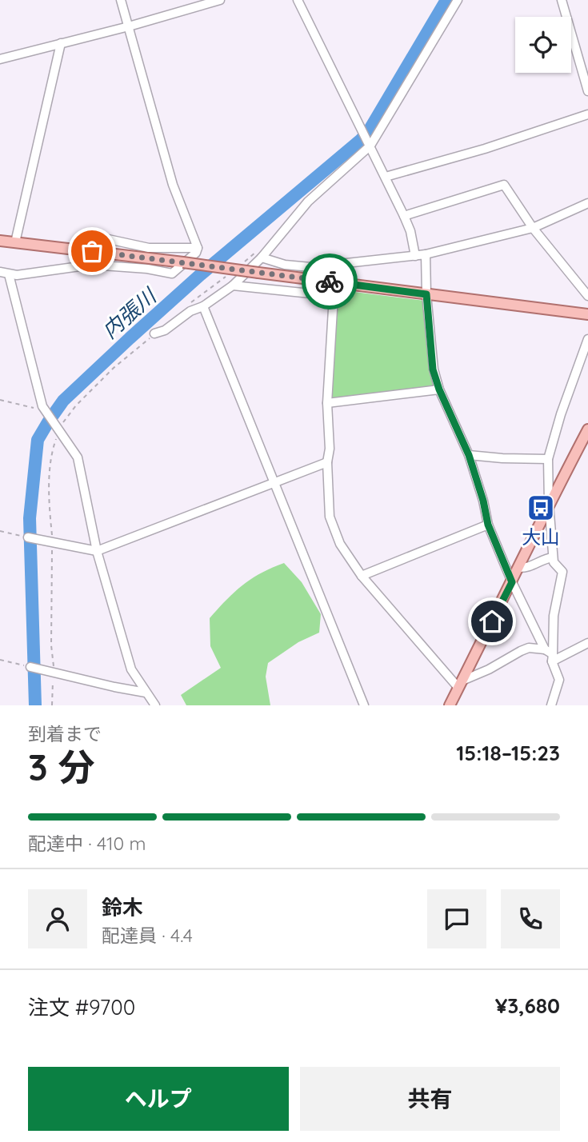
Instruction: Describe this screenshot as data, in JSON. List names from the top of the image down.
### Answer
{
  "water": ["内張川"],
  "places": {
    "bus stop": ["大山"]
  },
  "page": {
    "heading": ["3 分", "到着まで", "15:18–15:23"],
    "panel": [
      "鈴木",
      "配達員 · 4.4",
      "注文 #9700",
      "¥3,680"
    ],
    "bar": "配達中 · 410 m",
    "buttons": ["ヘルプ", "共有"]
  }
}
